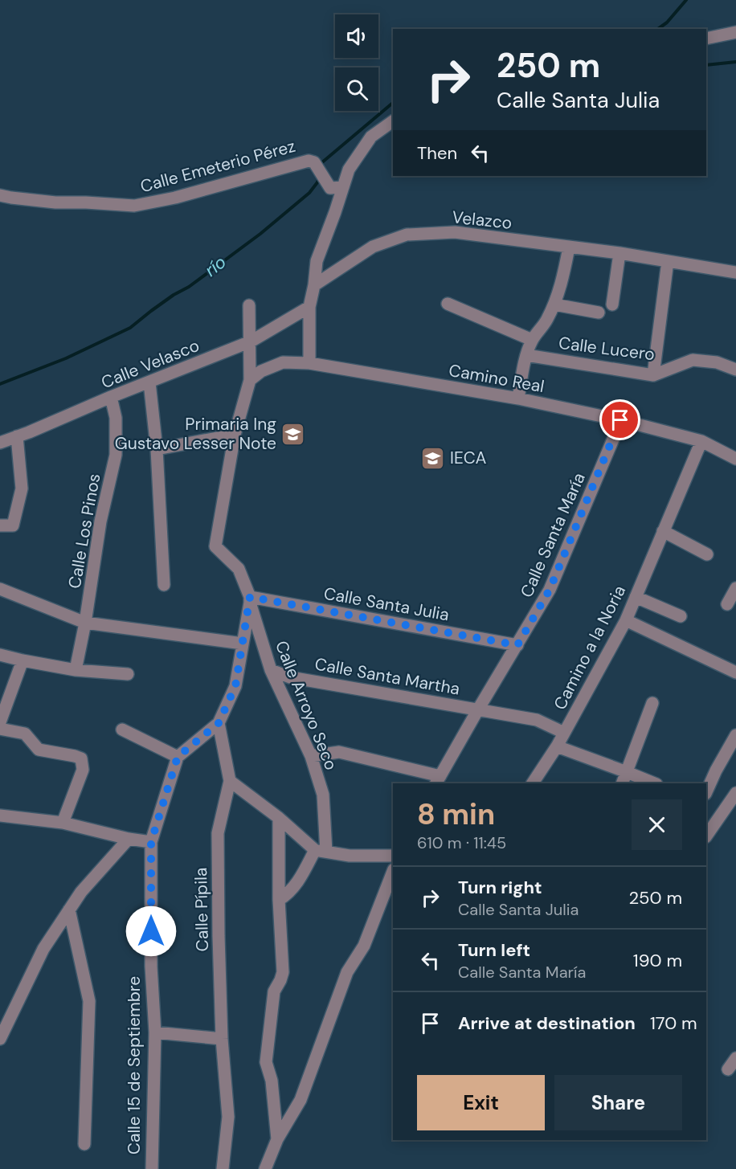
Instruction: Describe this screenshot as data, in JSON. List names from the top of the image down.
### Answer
{
  "streets": {
    "street": [
      "Calle Emeterio Pérez",
      "Velazco",
      "Calle Lucero",
      "Calle Velasco",
      "Camino Real",
      "Calle Los Pinos",
      "Calle Santa María",
      "Calle Santa Julia",
      "Camino a la Noria",
      "Calle Santa Martha",
      "Calle Arroyo Seco",
      "Calle Pípila",
      "Calle 15 de Septiembre"
    ]
  },
  "crossings": [
    ["Calle Velasco", "Calle Los Pinos"],
    ["Camino Real", "Calle Santa María"],
    ["Camino Real", "Camino a la Noria"],
    ["Calle Santa María", "Calle Santa Julia"],
    ["Calle Santa María", "Calle Santa Martha"],
    ["Calle Santa Julia", "Calle Arroyo Seco"],
    ["Camino a la Noria", "Calle Santa Martha"],
    ["Calle Santa Martha", "Calle Arroyo Seco"]
  ],
  "water": ["río"],
  "places": {
    "school or university": ["Primaria Ing Gustavo Lesser Note", "IECA"]
  },
  "page": {
    "turn": ["250 m", "Calle Santa Julia"],
    "then": "Then",
    "heading": ["8 min", "610 m · 11:45"],
    "list": [
      {
        "name": "Turn right",
        "note": "Calle Santa Julia",
        "value": "250 m"
      },
      {
        "name": "Turn left",
        "note": "Calle Santa María",
        "value": "190 m"
      },
      {
        "name": "Arrive at destination",
        "value": "170 m"
      }
    ],
    "buttons": ["Exit", "Share"]
  }
}
